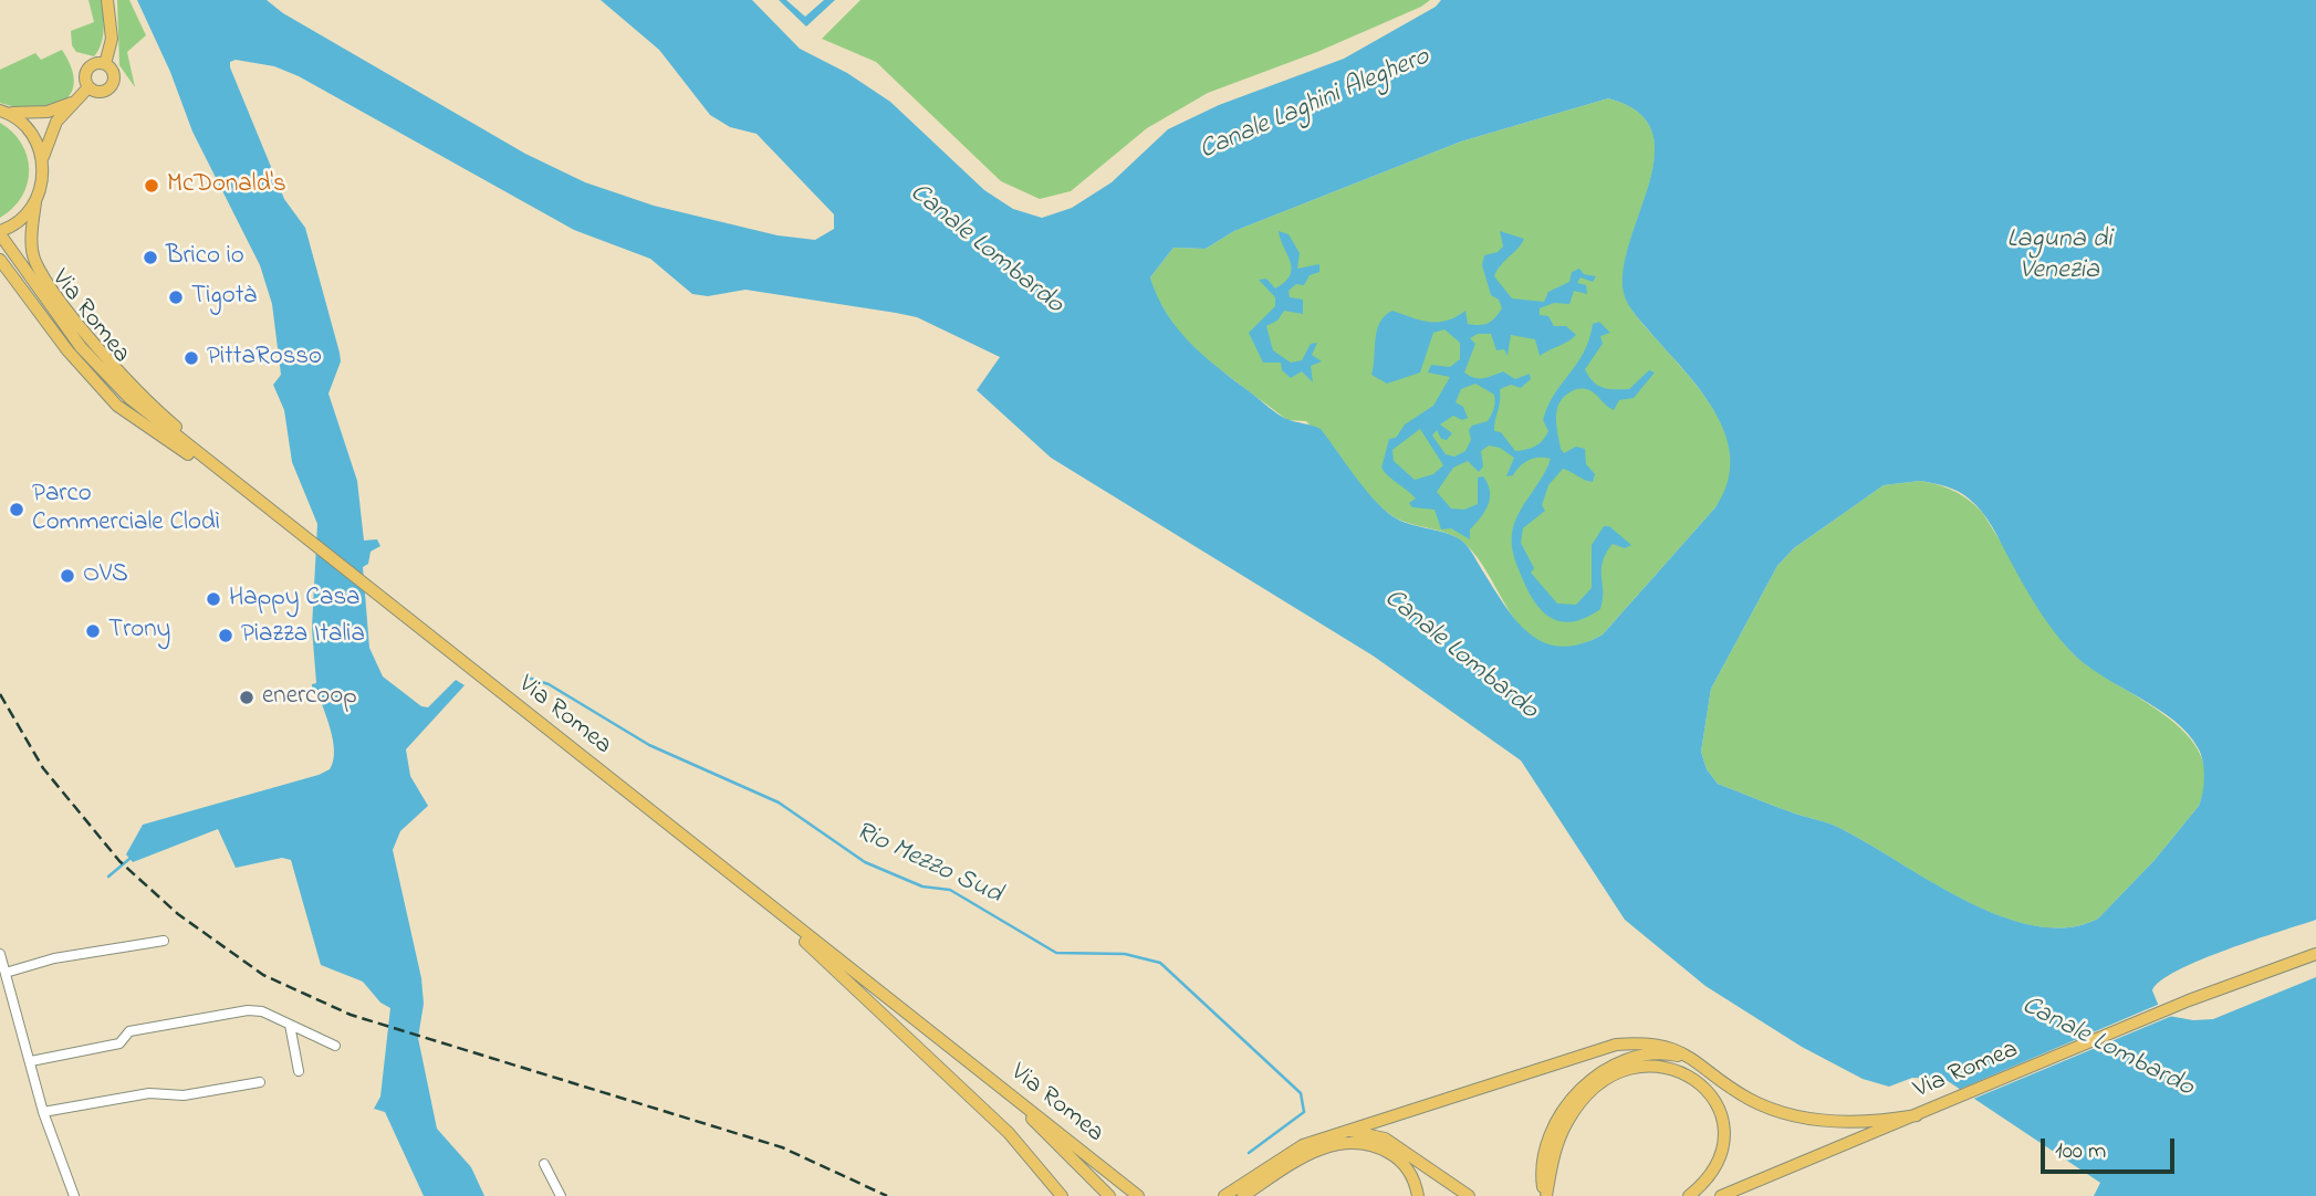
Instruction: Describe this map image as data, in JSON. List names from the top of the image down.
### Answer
{
  "streets": {
    "main road": ["Via Romea"]
  },
  "water": [
    "Canale Laghini Aleghero",
    "Laguna di Venezia",
    "Canale Lombardo",
    "Rio Mezzo Sud"
  ],
  "places": [
    "McDonald's",
    "Brico io",
    "Tigotà",
    "PittaRosso",
    "Parco Commerciale Clodì",
    "OVS",
    "Happy Casa",
    "Trony",
    "Piazza Italia",
    "enercoop"
  ],
  "scale_bar": "100 m"
}
